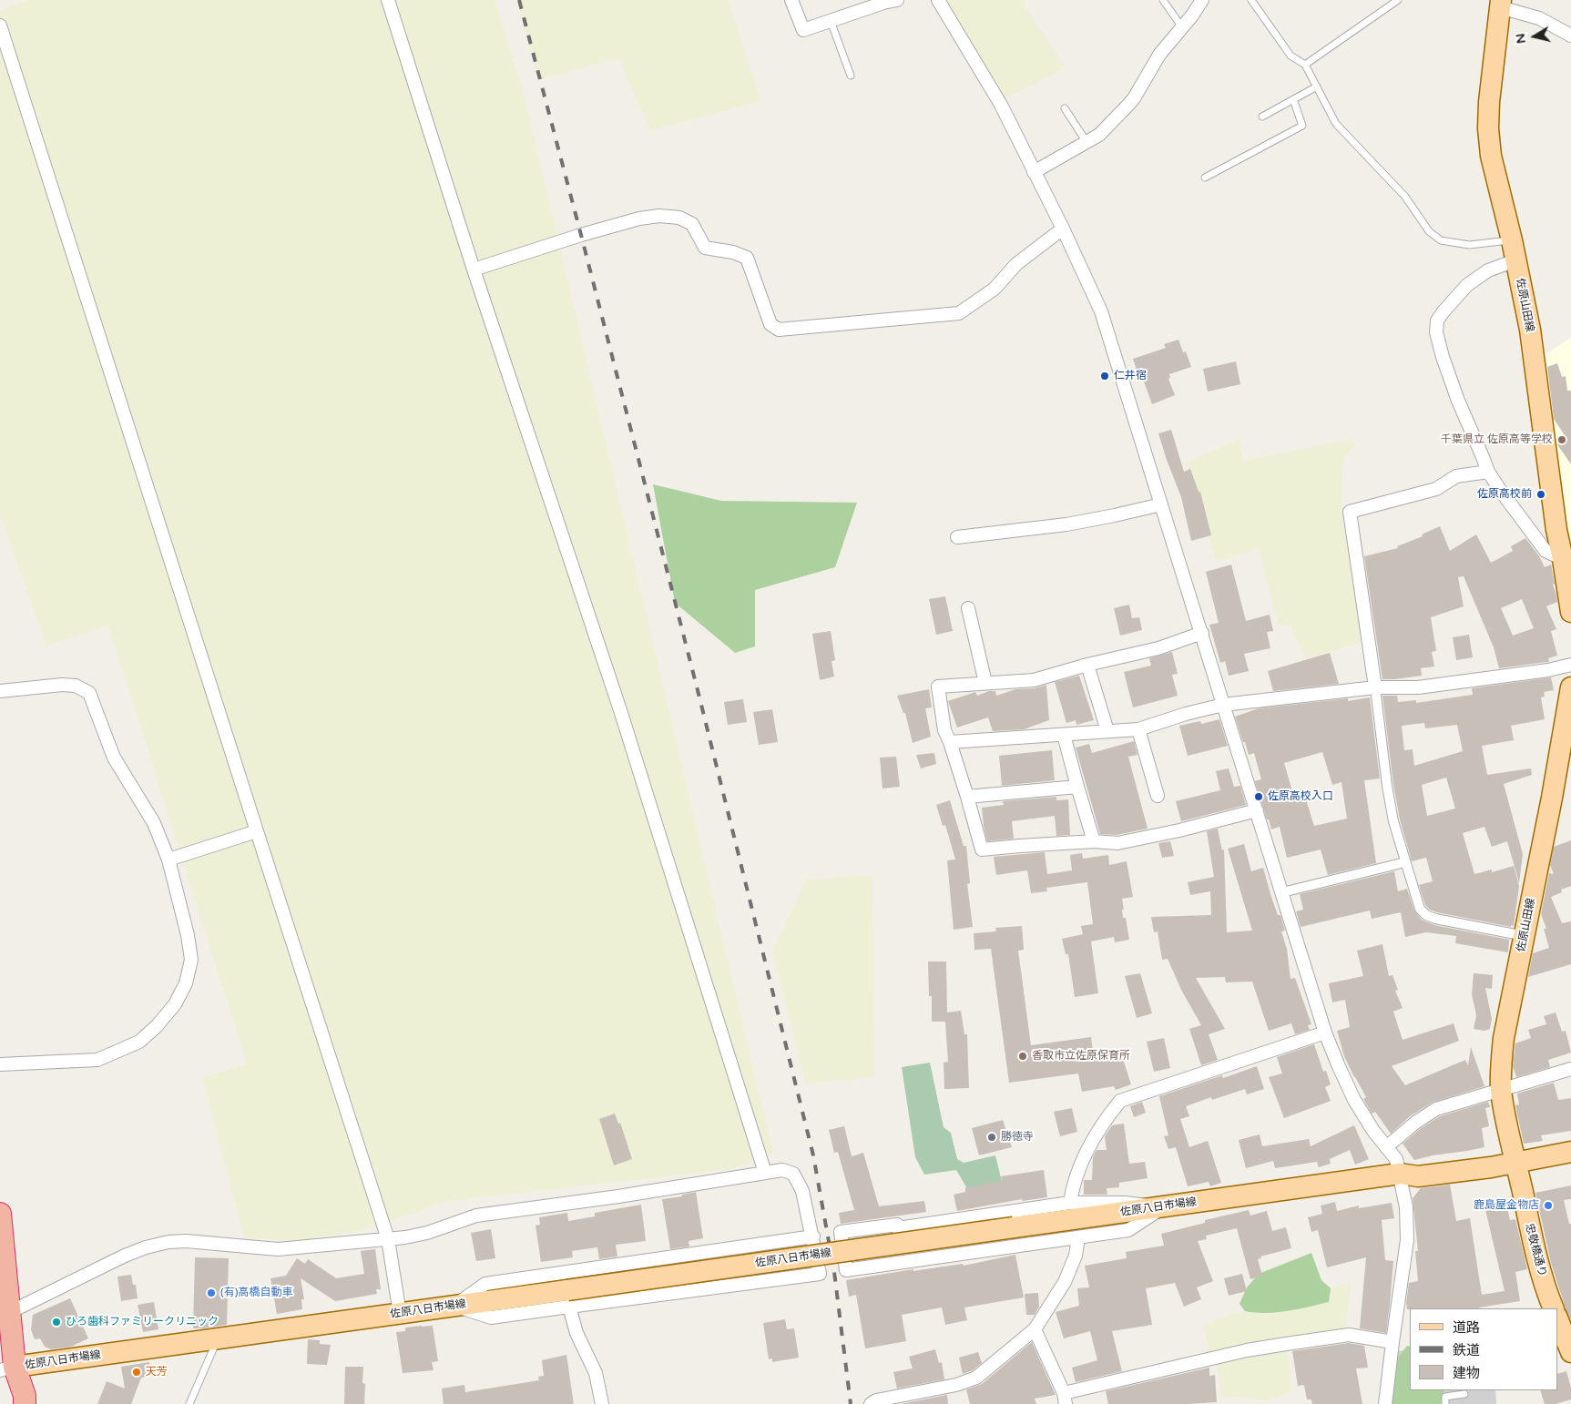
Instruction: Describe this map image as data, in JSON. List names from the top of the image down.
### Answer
{
  "streets": {
    "main road": ["佐原山田線", "佐原八日市場線", "忠敬橋通り"]
  },
  "crossings": [
    ["佐原山田線", "佐原八日市場線"],
    ["佐原山田線", "忠敬橋通り"],
    ["佐原八日市場線", "忠敬橋通り"]
  ],
  "places": [
    "仁井宿",
    "千葉県立 佐原高等学校",
    "佐原高校前",
    "佐原高校入口",
    "香取市立佐原保育所",
    "勝徳寺",
    "鹿島屋金物店",
    "(有)高橋自動車",
    "ひろ歯科ファミリークリニック",
    "天芳"
  ],
  "legend": ["道路", "鉄道", "建物"],
  "north": "left"
}
